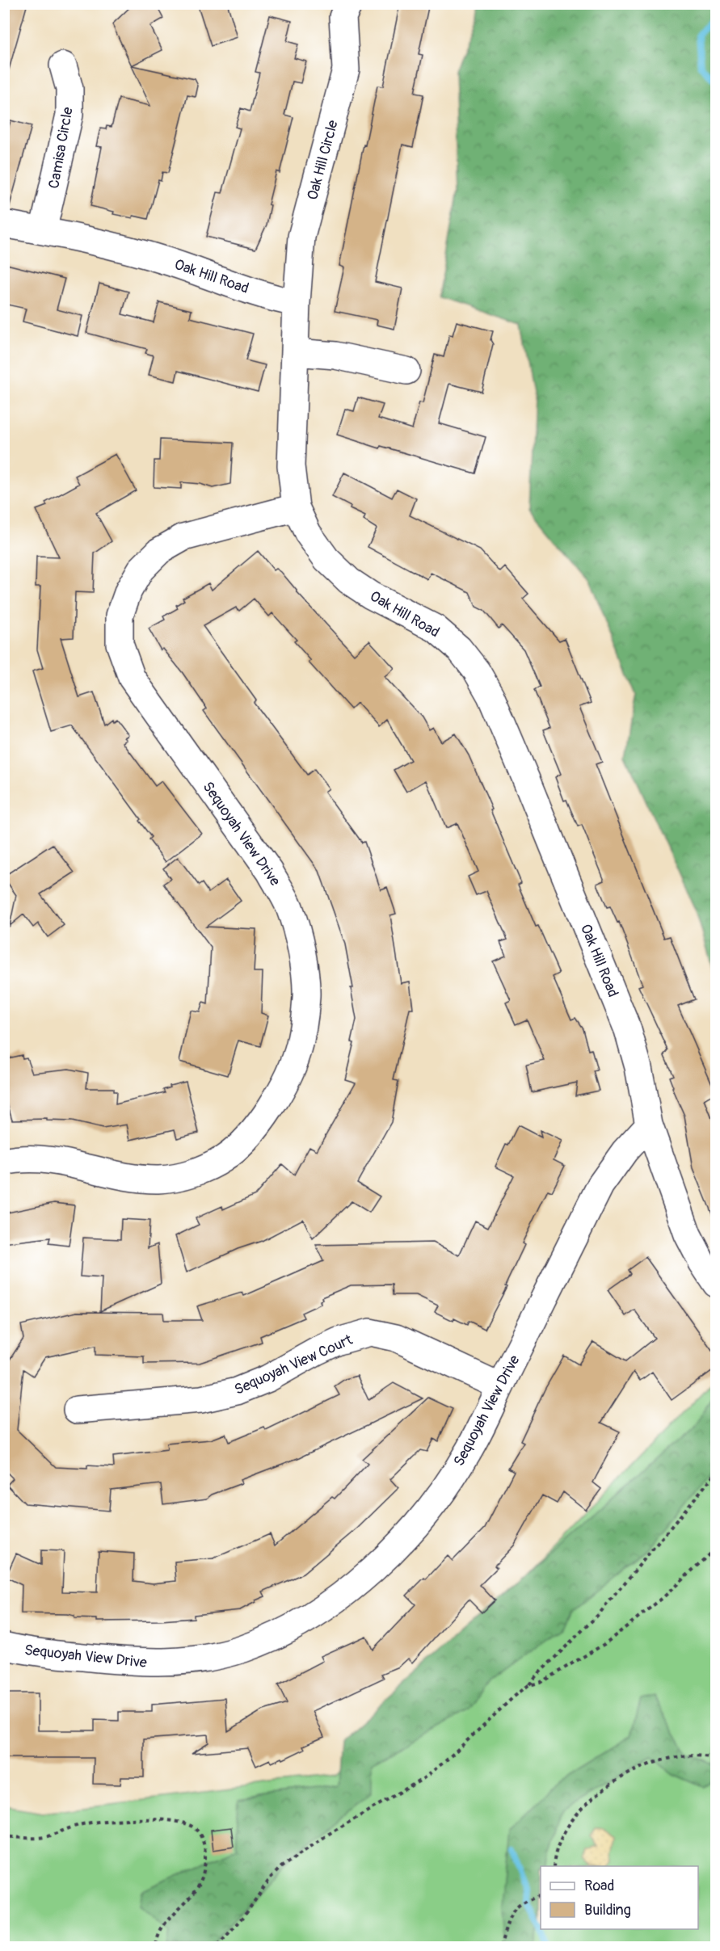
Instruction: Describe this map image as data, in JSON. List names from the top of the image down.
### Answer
{
  "streets": {
    "street": [
      "Camisa Circle",
      "Oak Hill Circle",
      "Oak Hill Road",
      "Sequoyah View Drive",
      "Sequoyah View Court"
    ]
  },
  "crossings": [
    ["Camisa Circle", "Oak Hill Road"],
    ["Oak Hill Circle", "Oak Hill Road"],
    ["Oak Hill Road", "Sequoyah View Drive"],
    ["Sequoyah View Drive", "Sequoyah View Court"]
  ],
  "legend": ["Road", "Building"]
}
